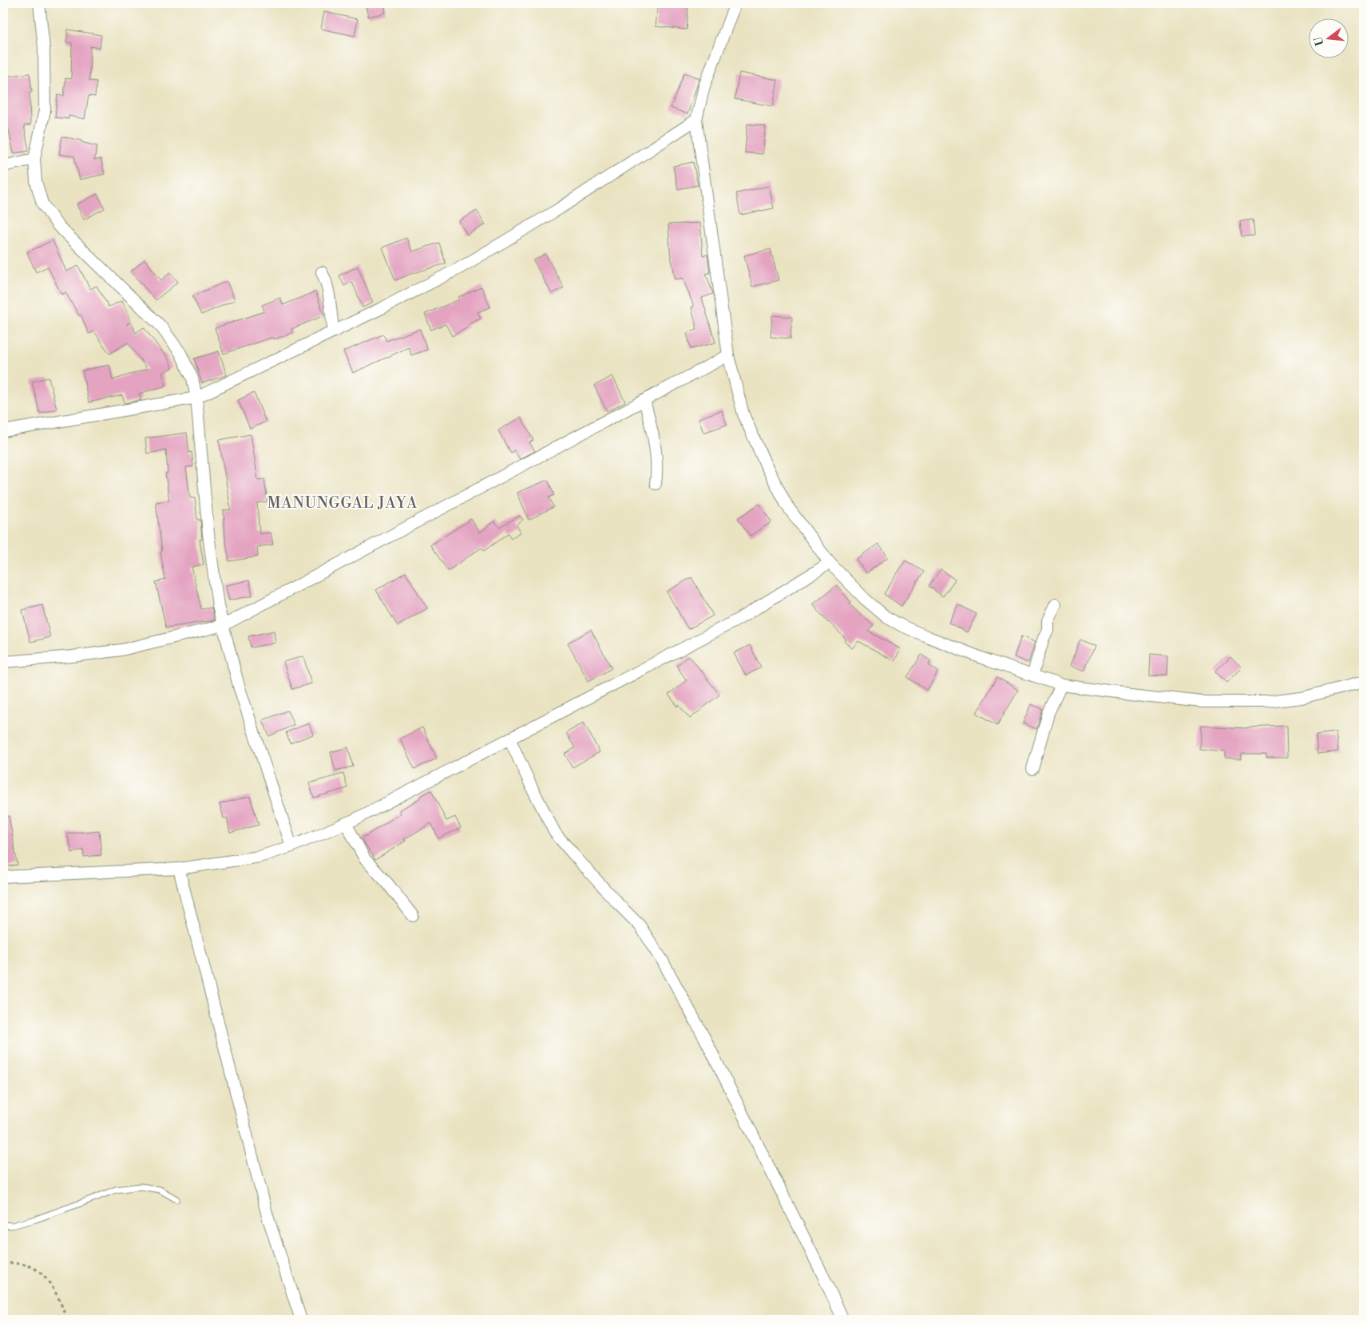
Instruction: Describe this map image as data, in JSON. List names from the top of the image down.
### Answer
{
  "districts": ["MANUNGGAL JAYA"],
  "north": "left"
}
